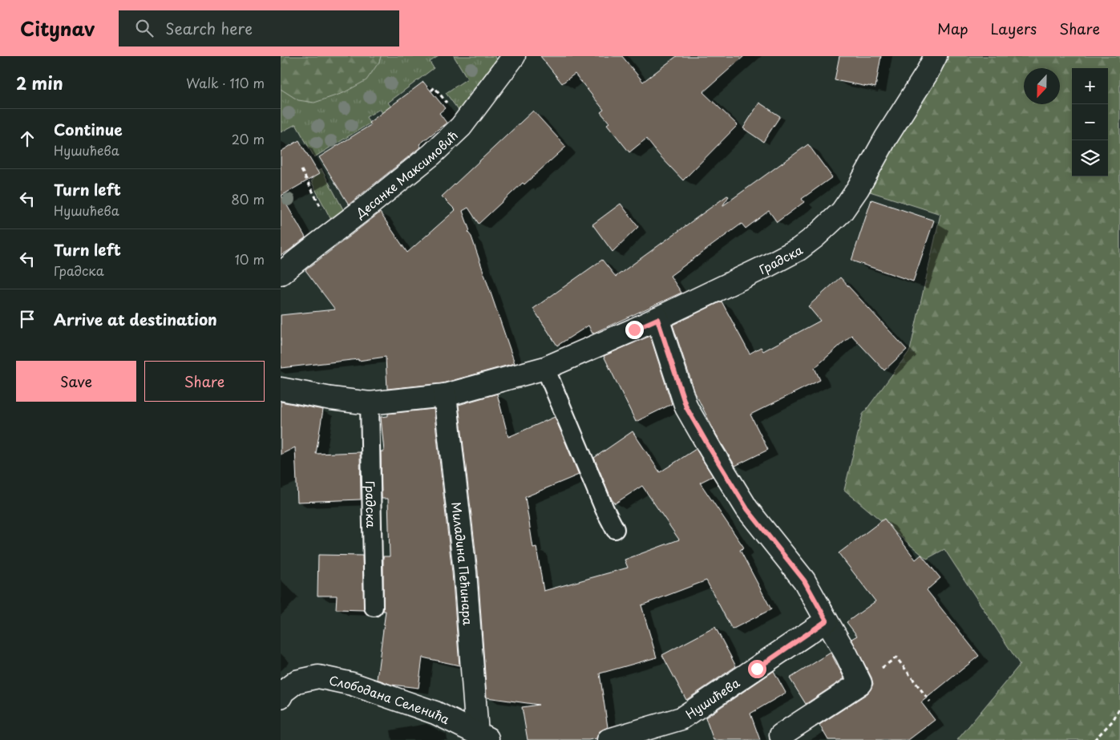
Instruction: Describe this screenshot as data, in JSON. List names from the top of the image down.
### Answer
{
  "streets": {
    "street": [
      "Десанке Максимовић",
      "Градска",
      "Миладина Пећинара",
      "Нушићева",
      "Слободана Селенића"
    ]
  },
  "crossings": [
    ["Градска", "Миладина Пећинара"],
    ["Миладина Пећинара", "Слободана Селенића"]
  ],
  "north": "bottom",
  "page": {
    "header": "Citynav",
    "search": "Search here",
    "nav": ["Map", "Layers", "Share"],
    "heading": ["2 min", "Walk · 110 m"],
    "map_buttons": ["+", "−"],
    "list": [
      ["Continue", "Нушићева", "20 m"],
      ["Turn left", "Нушићева", "80 m"],
      ["Turn left", "Градска", "10 m"],
      "Arrive at destination"
    ],
    "buttons": ["Save", "Share"]
  }
}
